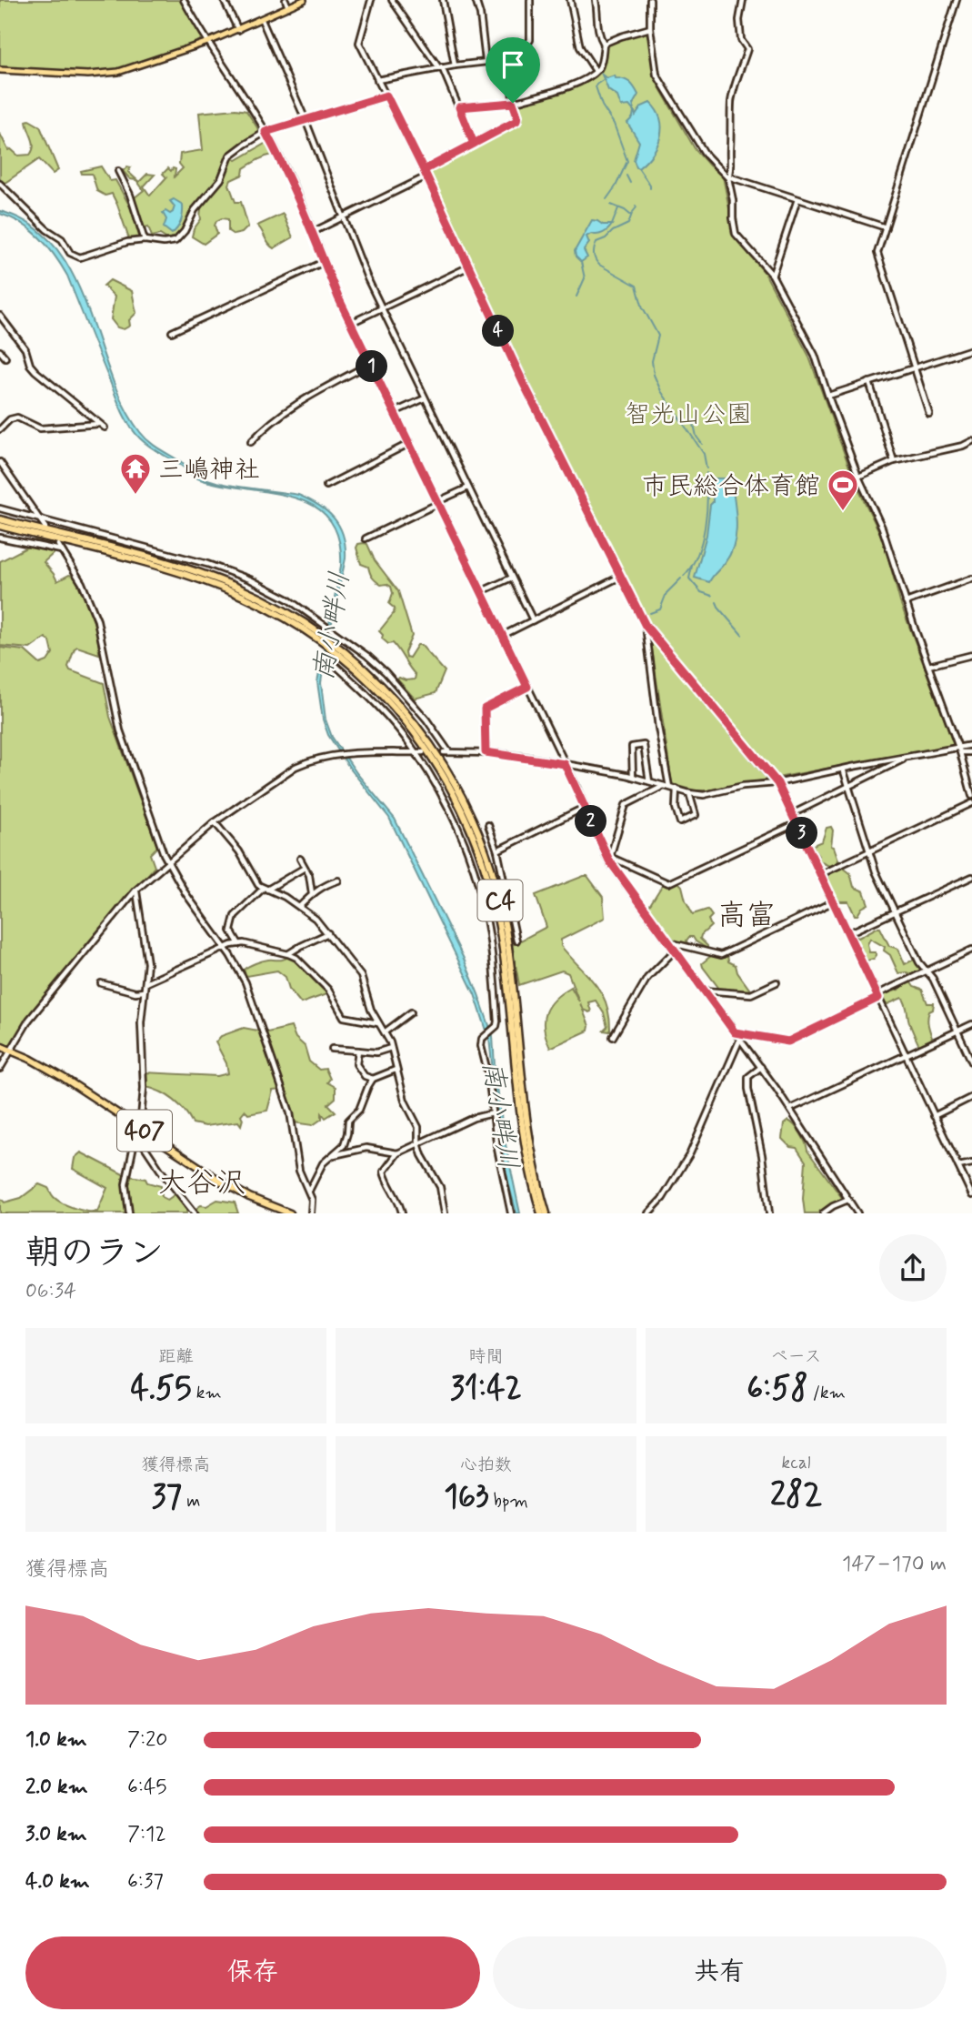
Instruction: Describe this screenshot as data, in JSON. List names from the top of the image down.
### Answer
{
  "streets": {
    "highway": ["C4", "407"]
  },
  "districts": ["高富", "大谷沢"],
  "water": ["南小畔川"],
  "parks": ["智光山公園"],
  "places": {
    "temple": ["三嶋神社"],
    "sports": ["市民総合体育館"]
  },
  "page": {
    "pins": [
      "4",
      "1",
      "2",
      "3"
    ],
    "heading": ["朝のラン", "06:34"],
    "stats": [
      ["距離", "4.55 km"],
      ["時間", "31:42"],
      ["ペース", "6:58 /km"],
      ["獲得標高", "37 m"],
      ["心拍数", "163 bpm"],
      ["kcal", "282"]
    ],
    "chart": ["獲得標高", "147–170 m"],
    "list": [
      {
        "name": "1.0 km",
        "note": "7:20"
      },
      {
        "name": "2.0 km",
        "note": "6:45"
      },
      {
        "name": "3.0 km",
        "note": "7:12"
      },
      {
        "name": "4.0 km",
        "note": "6:37"
      }
    ],
    "buttons": ["保存", "共有"]
  }
}
